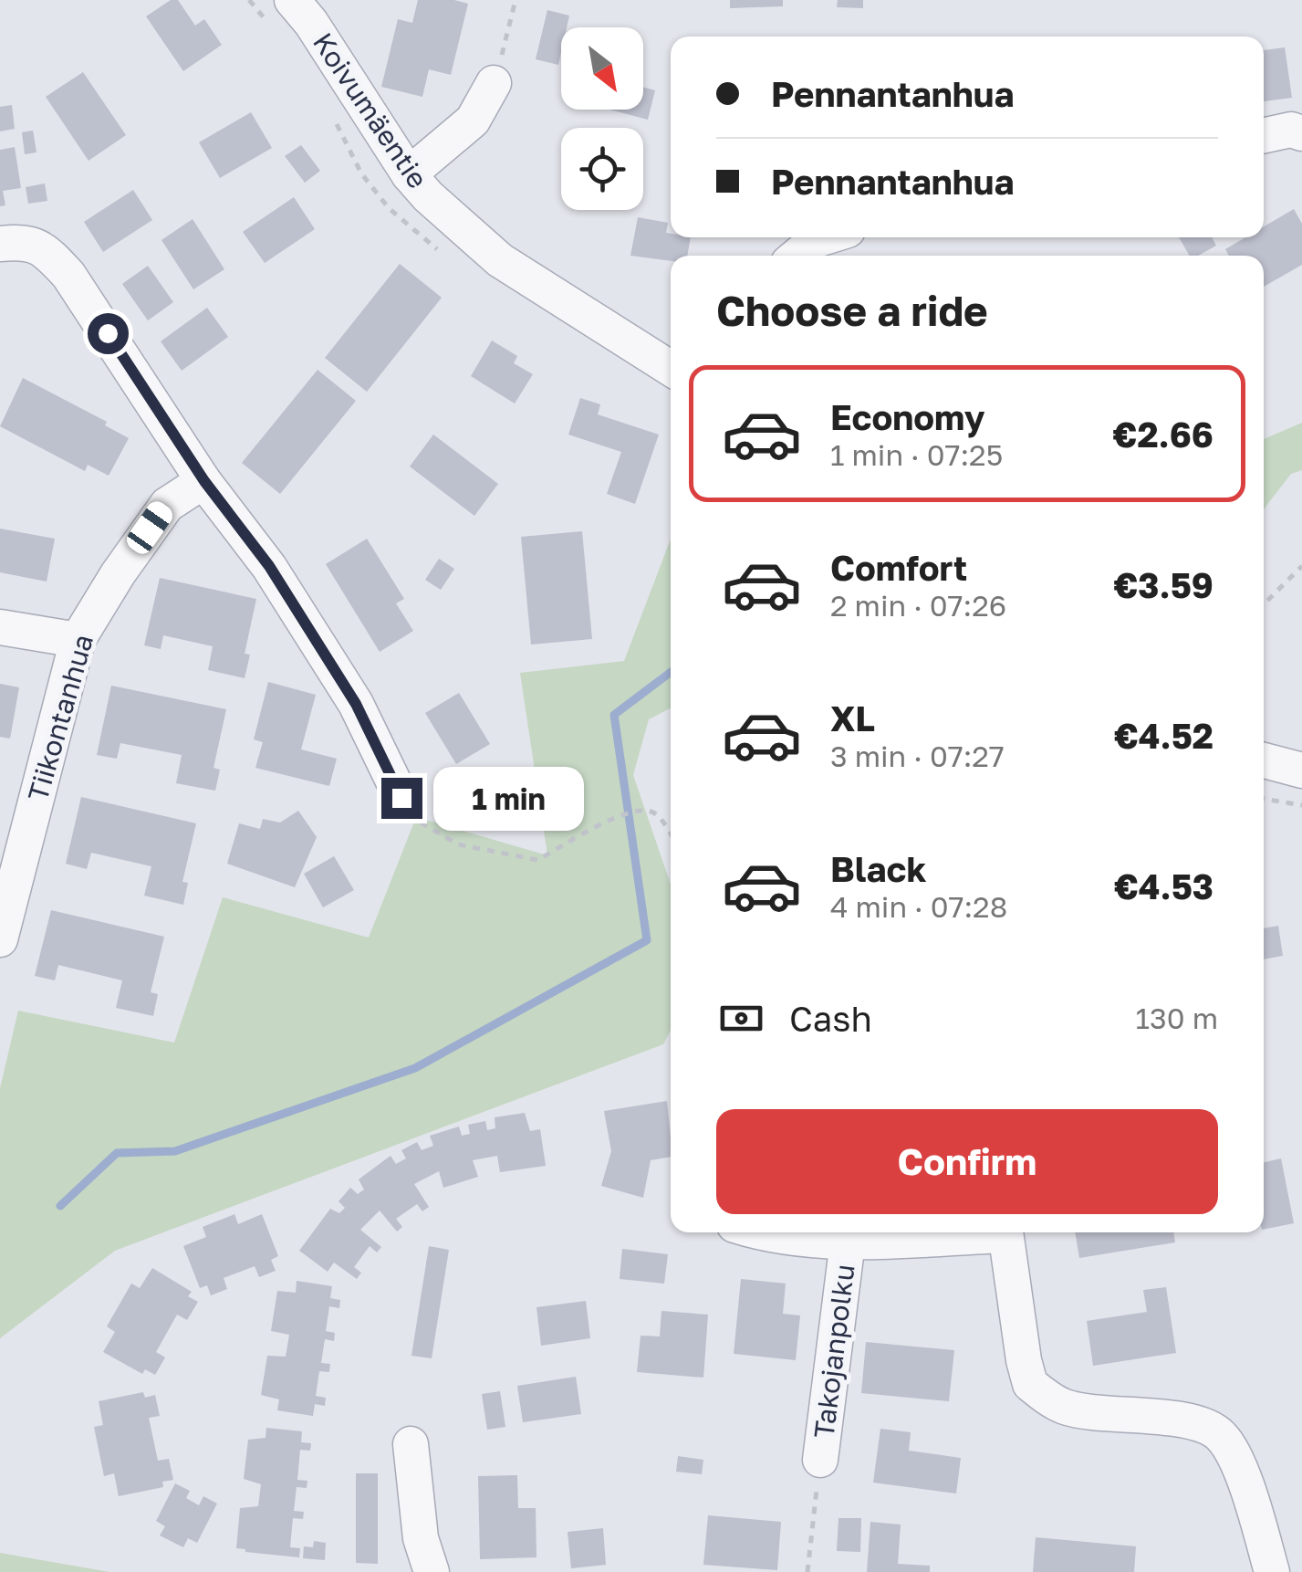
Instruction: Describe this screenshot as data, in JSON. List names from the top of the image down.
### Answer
{
  "streets": {
    "street": ["Koivumäentie", "Tiikontanhua", "Takojanpolku"]
  },
  "north": "bottom right",
  "page": {
    "banner": ["Pennantanhua", "Pennantanhua"],
    "heading": "Choose a ride",
    "list": [
      {
        "name": "Economy",
        "note": "1 min · 07:25",
        "value": "€2.66"
      },
      {
        "name": "Comfort",
        "note": "2 min · 07:26",
        "value": "€3.59"
      },
      {
        "name": "XL",
        "note": "3 min · 07:27",
        "value": "€4.52"
      },
      {
        "name": "Black",
        "note": "4 min · 07:28",
        "value": "€4.53"
      }
    ],
    "bubble": "1 min",
    "pay": ["Cash", "130 m"],
    "buttons": "Confirm"
  }
}
